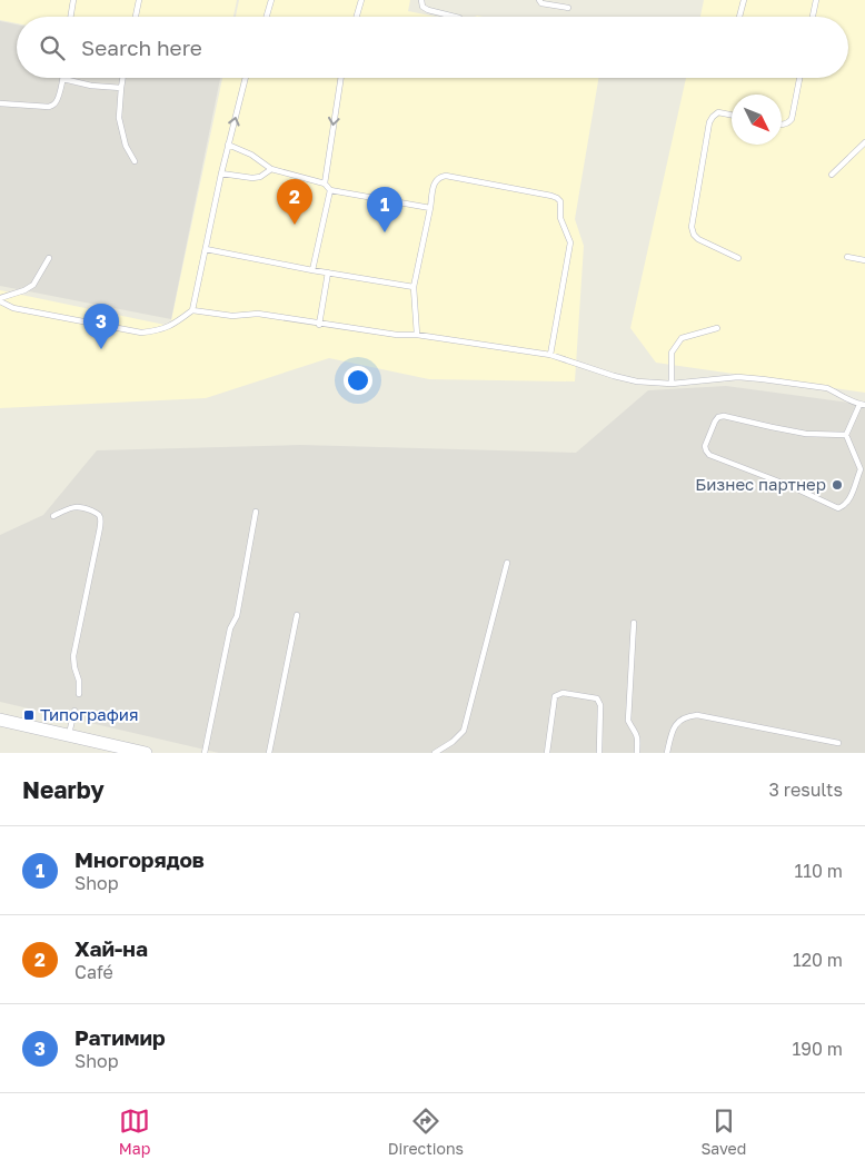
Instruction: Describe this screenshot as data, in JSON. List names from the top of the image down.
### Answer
{
  "places": {
    "other": ["Бизнес партнер"],
    "transit": ["Типография"]
  },
  "north": "bottom right",
  "page": {
    "search": "Search here",
    "pins": ["2", "1", "3"],
    "heading": ["Nearby", "3 results"],
    "list": [
      {
        "mark": "1",
        "name": "Многорядов",
        "note": "Shop",
        "value": "110 m"
      },
      {
        "mark": "2",
        "name": "Хай-на",
        "note": "Café",
        "value": "120 m"
      },
      {
        "mark": "3",
        "name": "Ратимир",
        "note": "Shop",
        "value": "190 m"
      }
    ],
    "nav": ["Map", "Directions", "Saved"]
  }
}
